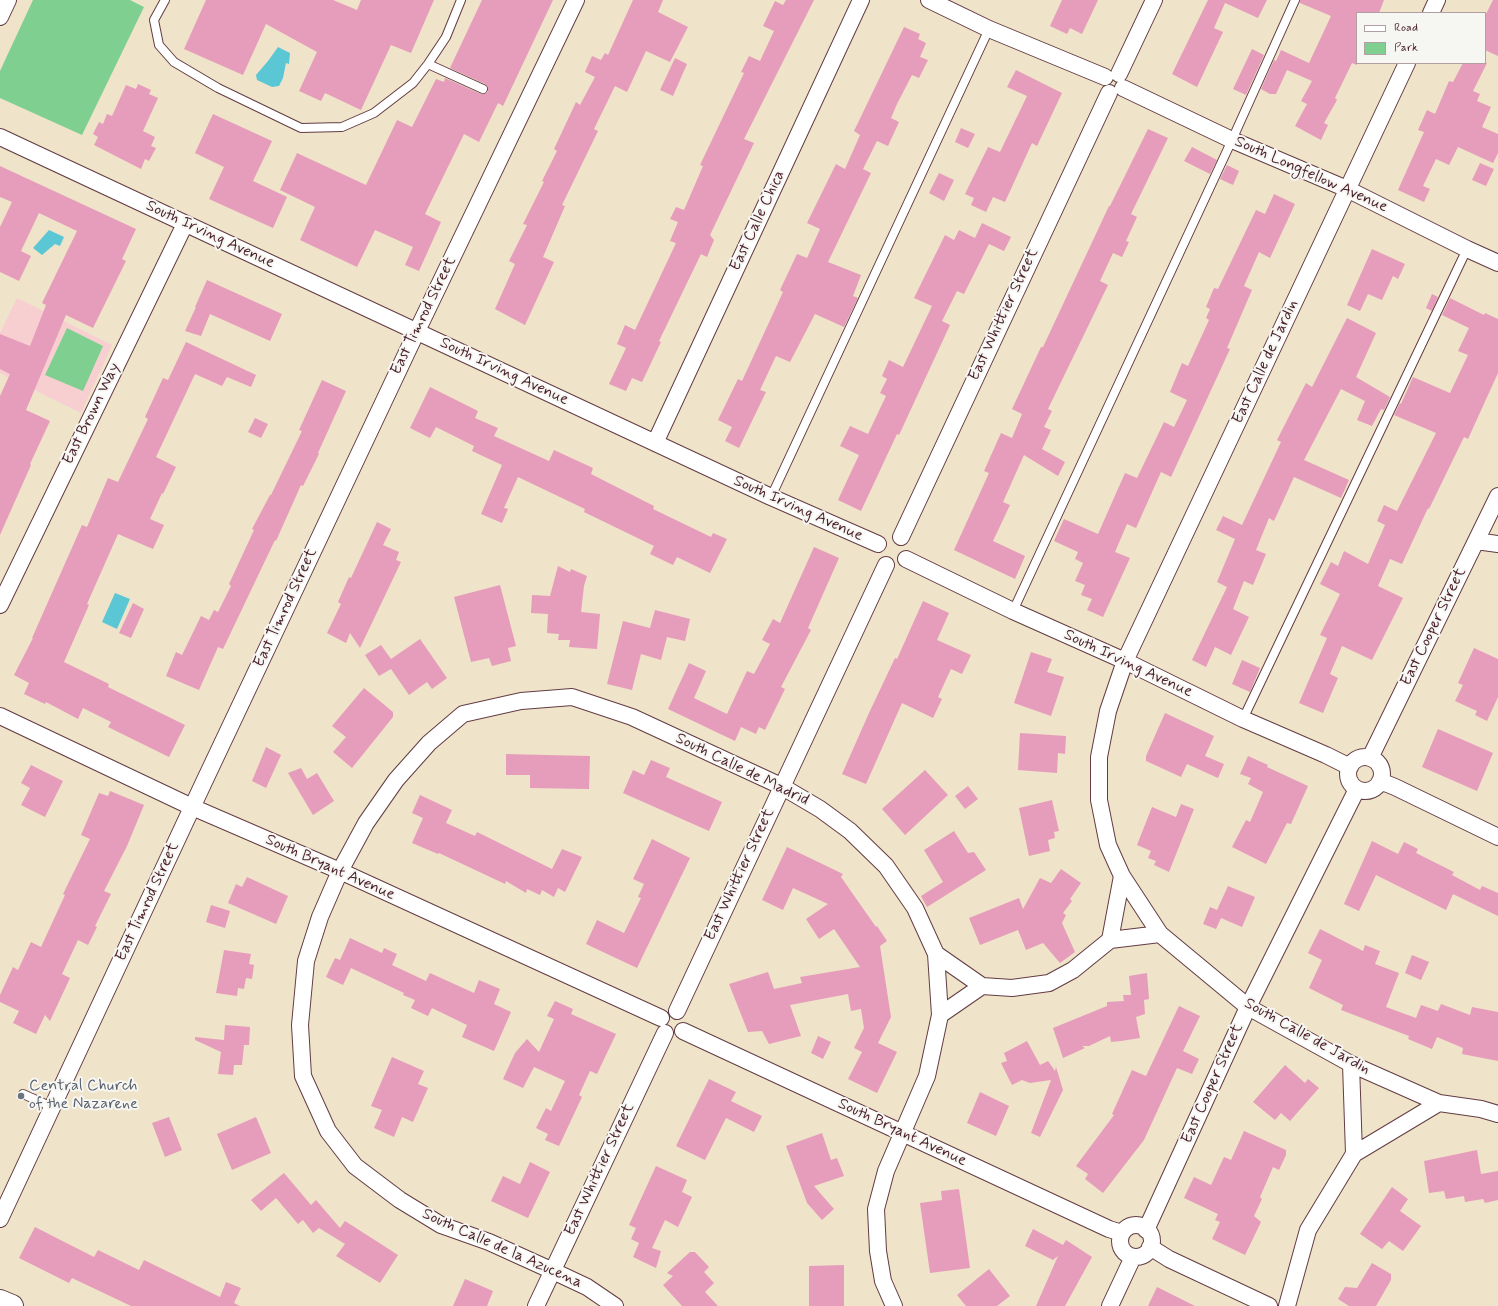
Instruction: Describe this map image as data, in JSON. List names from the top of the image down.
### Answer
{
  "streets": {
    "street": [
      "South Longfellow Avenue",
      "East Calle Chica",
      "South Irving Avenue",
      "East Whittier Street",
      "East Timrod Street",
      "East Calle de Jardin",
      "East Brown Way",
      "East Cooper Street",
      "South Calle de Madrid",
      "South Bryant Avenue",
      "South Calle de Jardin",
      "South Calle de la Azucena"
    ]
  },
  "crossings": [
    ["South Longfellow Avenue", "East Whittier Street"],
    ["South Longfellow Avenue", "East Calle de Jardin"],
    ["East Calle Chica", "South Irving Avenue"],
    ["South Irving Avenue", "East Whittier Street"],
    ["South Irving Avenue", "East Timrod Street"],
    ["South Irving Avenue", "East Calle de Jardin"],
    ["South Irving Avenue", "East Brown Way"],
    ["South Irving Avenue", "East Cooper Street"],
    ["South Irving Avenue", "South Calle de Jardin"],
    ["East Whittier Street", "South Calle de Madrid"],
    ["East Whittier Street", "South Bryant Avenue"],
    ["East Whittier Street", "South Calle de la Azucena"],
    ["East Timrod Street", "South Bryant Avenue"],
    ["East Calle de Jardin", "South Calle de Jardin"],
    ["East Cooper Street", "South Bryant Avenue"],
    ["East Cooper Street", "South Calle de Jardin"],
    ["South Calle de Madrid", "South Bryant Avenue"],
    ["South Calle de Madrid", "South Calle de la Azucena"],
    ["South Bryant Avenue", "South Calle de la Azucena"]
  ],
  "places": ["Central Church of the Nazarene"],
  "legend": ["Road", "Park"]
}
